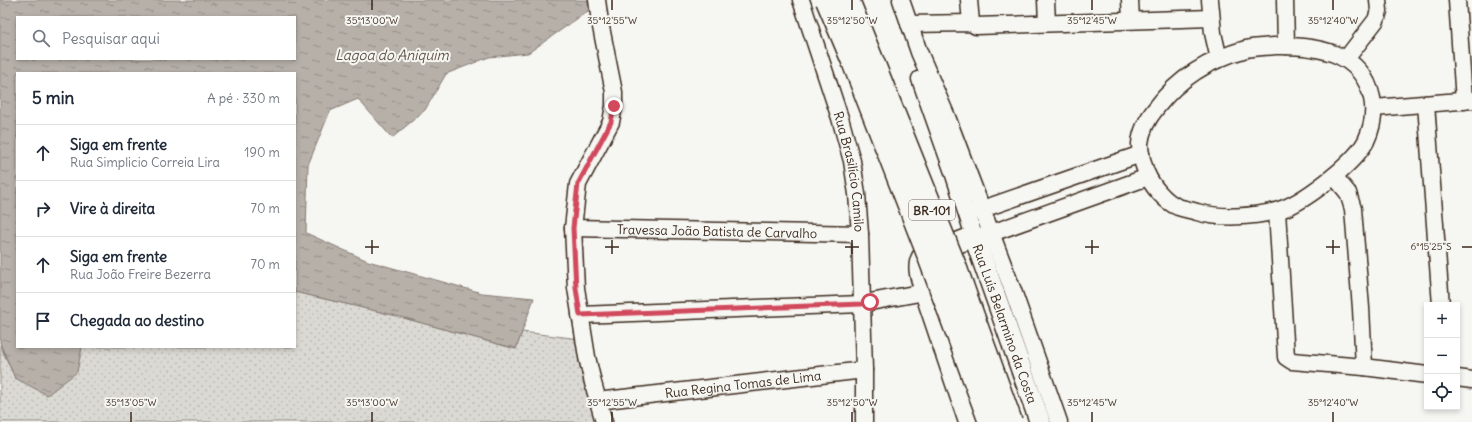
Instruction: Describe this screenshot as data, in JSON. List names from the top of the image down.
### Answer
{
  "streets": {
    "highway": ["BR-101"],
    "main road": ["Rua Luís Belarmino da Costa"],
    "street": ["Rua Brasilício Camilo", "Travessa João Batista de Carvalho", "Rua Regina Tomas de Lima"]
  },
  "crossings": [
    ["Rua Brasilício Camilo", "Travessa João Batista de Carvalho"],
    ["Rua Brasilício Camilo", "Rua Regina Tomas de Lima"]
  ],
  "water": ["Lagoa do Aniquim"],
  "page": {
    "search": "Pesquisar aqui",
    "heading": ["5 min", "A pé · 330 m"],
    "list": [
      ["Siga em frente", "Rua Simplicio Correia Lira", "190 m"],
      ["Vire à direita", "70 m"],
      ["Siga em frente", "Rua João Freire Bezerra", "70 m"],
      "Chegada ao destino"
    ],
    "map_buttons": ["+", "−"]
  },
  "coordinates": [
    "35°13'00\"W",
    "35°12'55\"W",
    "35°12'50\"W",
    "35°12'45\"W",
    "35°12'40\"W",
    "6°15'25\"S",
    "35°13'05\"W"
  ]
}
